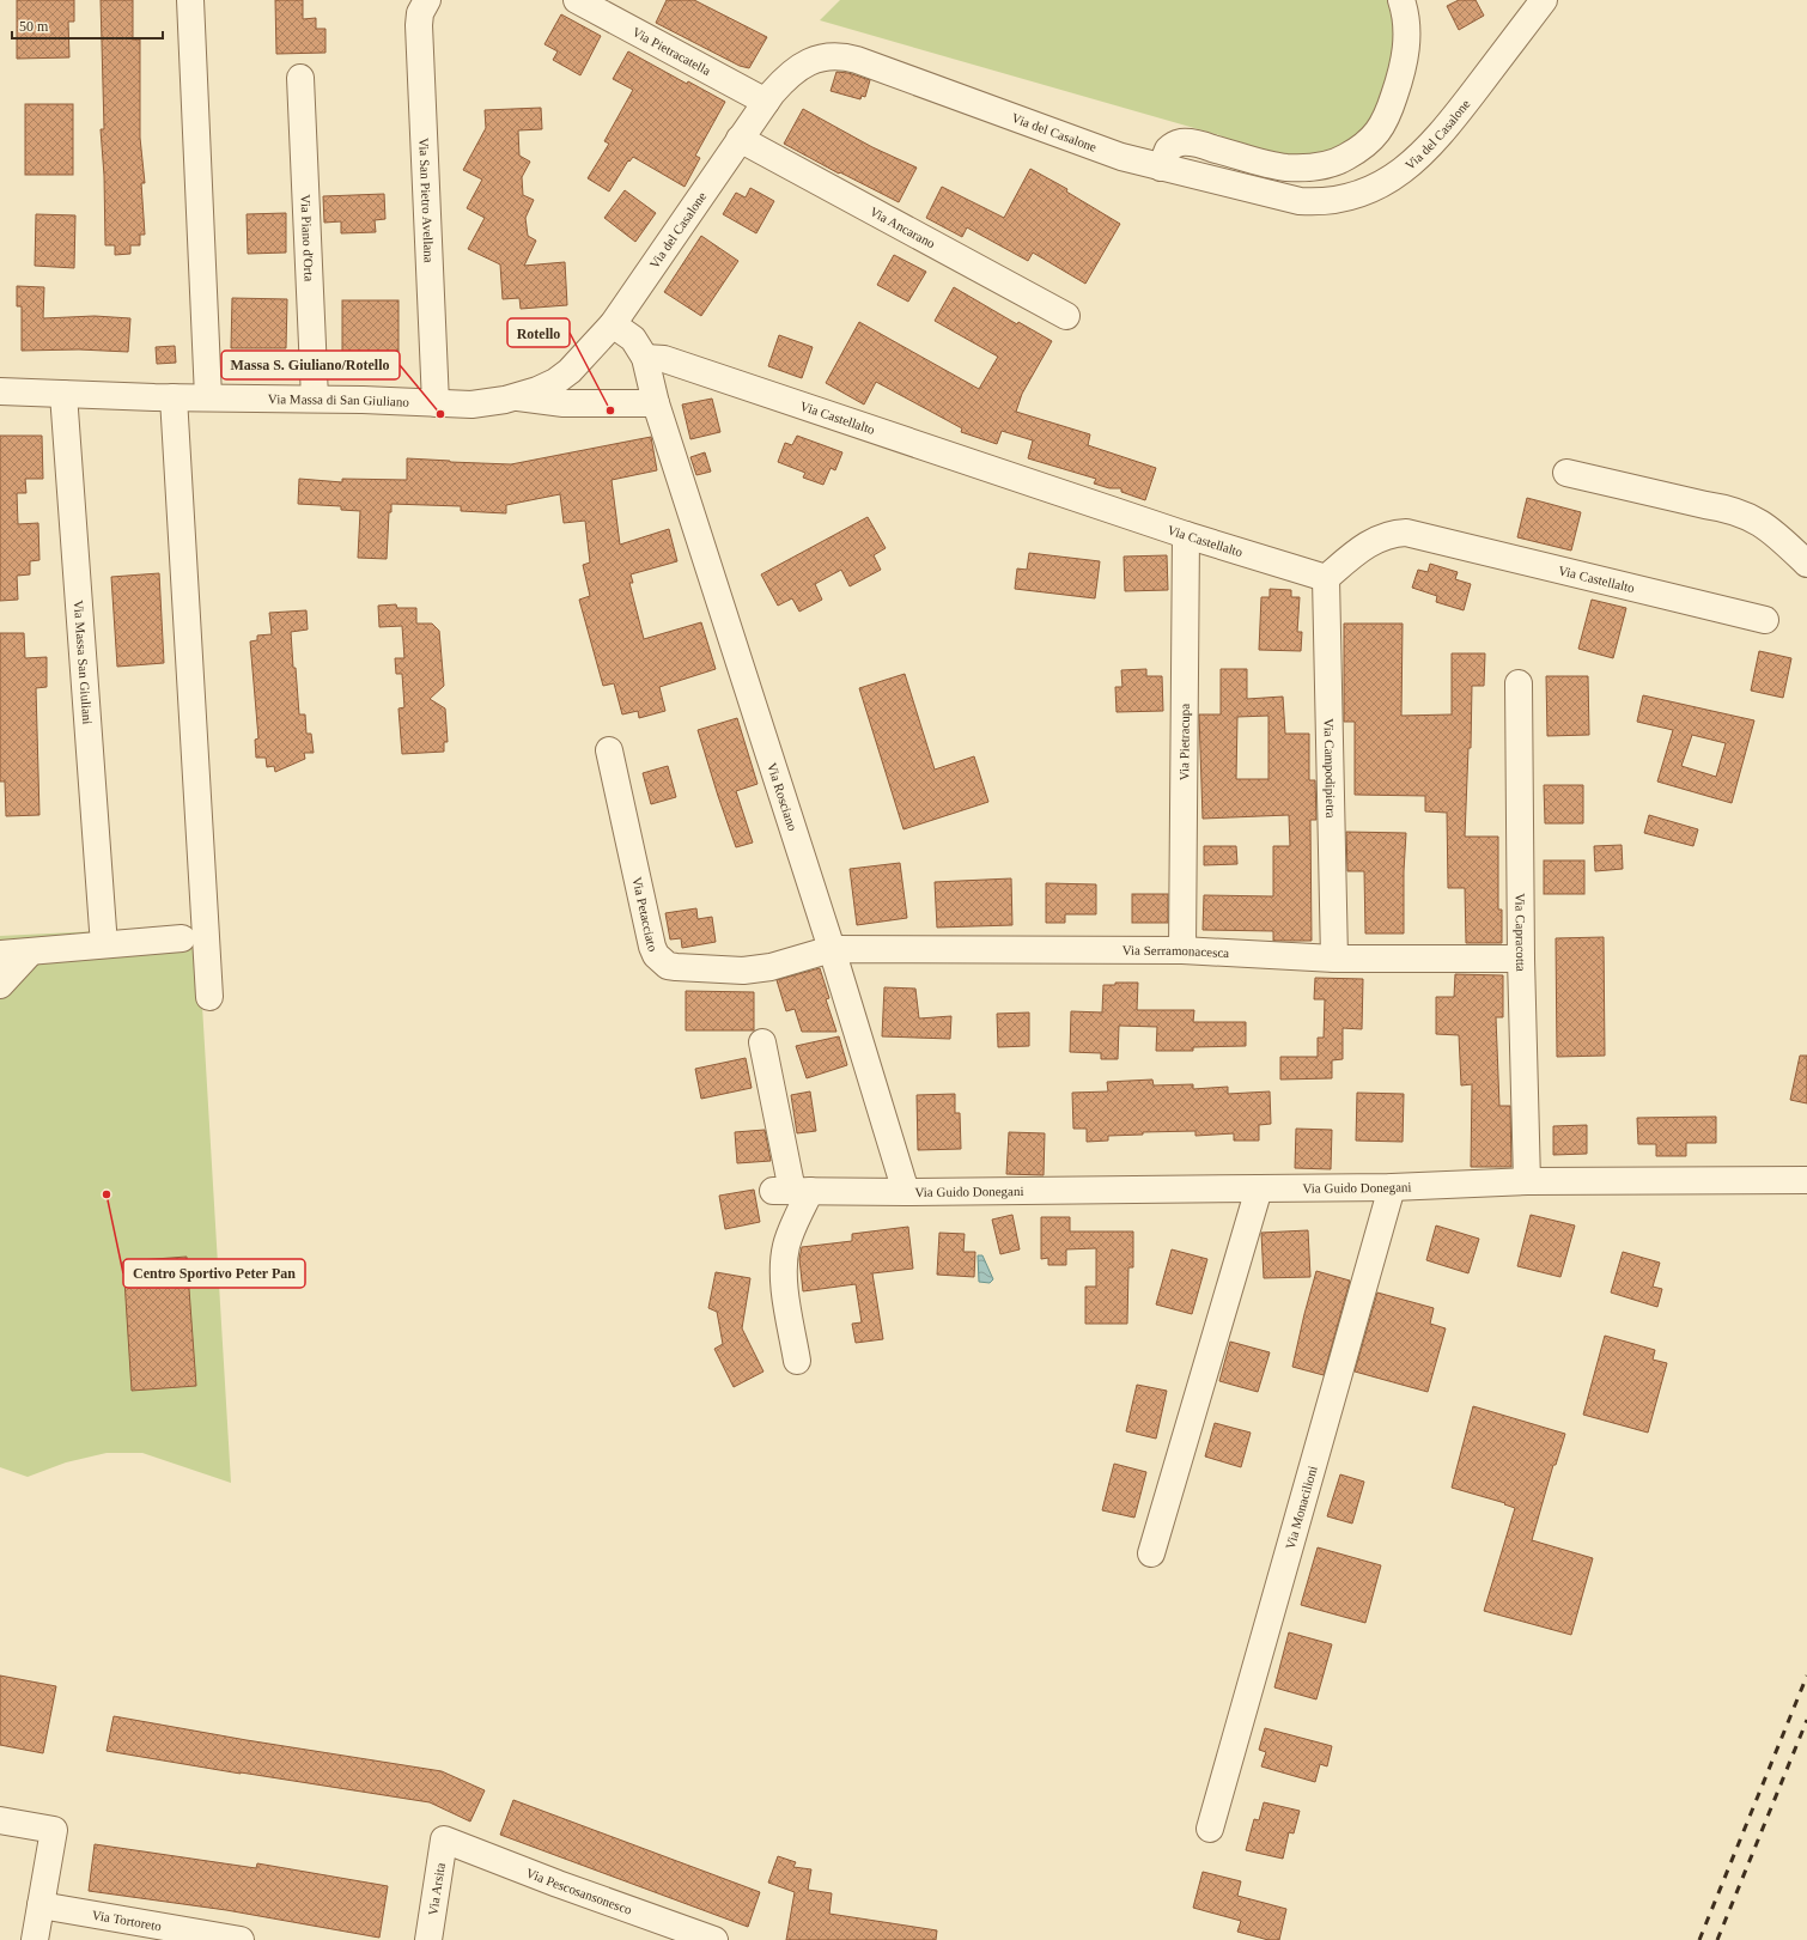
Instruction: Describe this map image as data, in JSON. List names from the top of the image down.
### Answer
{
  "streets": {
    "street": [
      "Via Pietracatella",
      "Via del Casalone",
      "Via San Pietro Avellana",
      "Via Ancarano",
      "Via Piano d'Orta",
      "Via Massa di San Giuliano",
      "Via Castellalto",
      "Via Massa San Giuliani",
      "Via Pietracupa",
      "Via Campodipietra",
      "Via Rosciano",
      "Via Petacciato",
      "Via Capracotta",
      "Via Serramonacesca",
      "Via Guido Donegani",
      "Via Monacilioni",
      "Via Arsita",
      "Via Pescosansonesco",
      "Via Tortoreto"
    ]
  },
  "crossings": [
    ["Via Pietracatella", "Via del Casalone"],
    ["Via del Casalone", "Via Ancarano"],
    ["Via del Casalone", "Via Massa di San Giuliano"],
    ["Via del Casalone", "Via Rosciano"],
    ["Via San Pietro Avellana", "Via Massa di San Giuliano"],
    ["Via Piano d'Orta", "Via Massa di San Giuliano"],
    ["Via Massa di San Giuliano", "Via Massa San Giuliani"],
    ["Via Massa di San Giuliano", "Via Rosciano"],
    ["Via Castellalto", "Via Pietracupa"],
    ["Via Castellalto", "Via Campodipietra"],
    ["Via Castellalto", "Via Rosciano"],
    ["Via Pietracupa", "Via Serramonacesca"],
    ["Via Campodipietra", "Via Serramonacesca"],
    ["Via Rosciano", "Via Petacciato"],
    ["Via Rosciano", "Via Serramonacesca"],
    ["Via Rosciano", "Via Guido Donegani"],
    ["Via Petacciato", "Via Serramonacesca"],
    ["Via Capracotta", "Via Serramonacesca"],
    ["Via Capracotta", "Via Guido Donegani"],
    ["Via Guido Donegani", "Via Monacilioni"],
    ["Via Arsita", "Via Pescosansonesco"]
  ],
  "places": ["Rotello", "Massa S. Giuliano/Rotello", "Centro Sportivo Peter Pan"],
  "scale_bar": "50 m"
}
